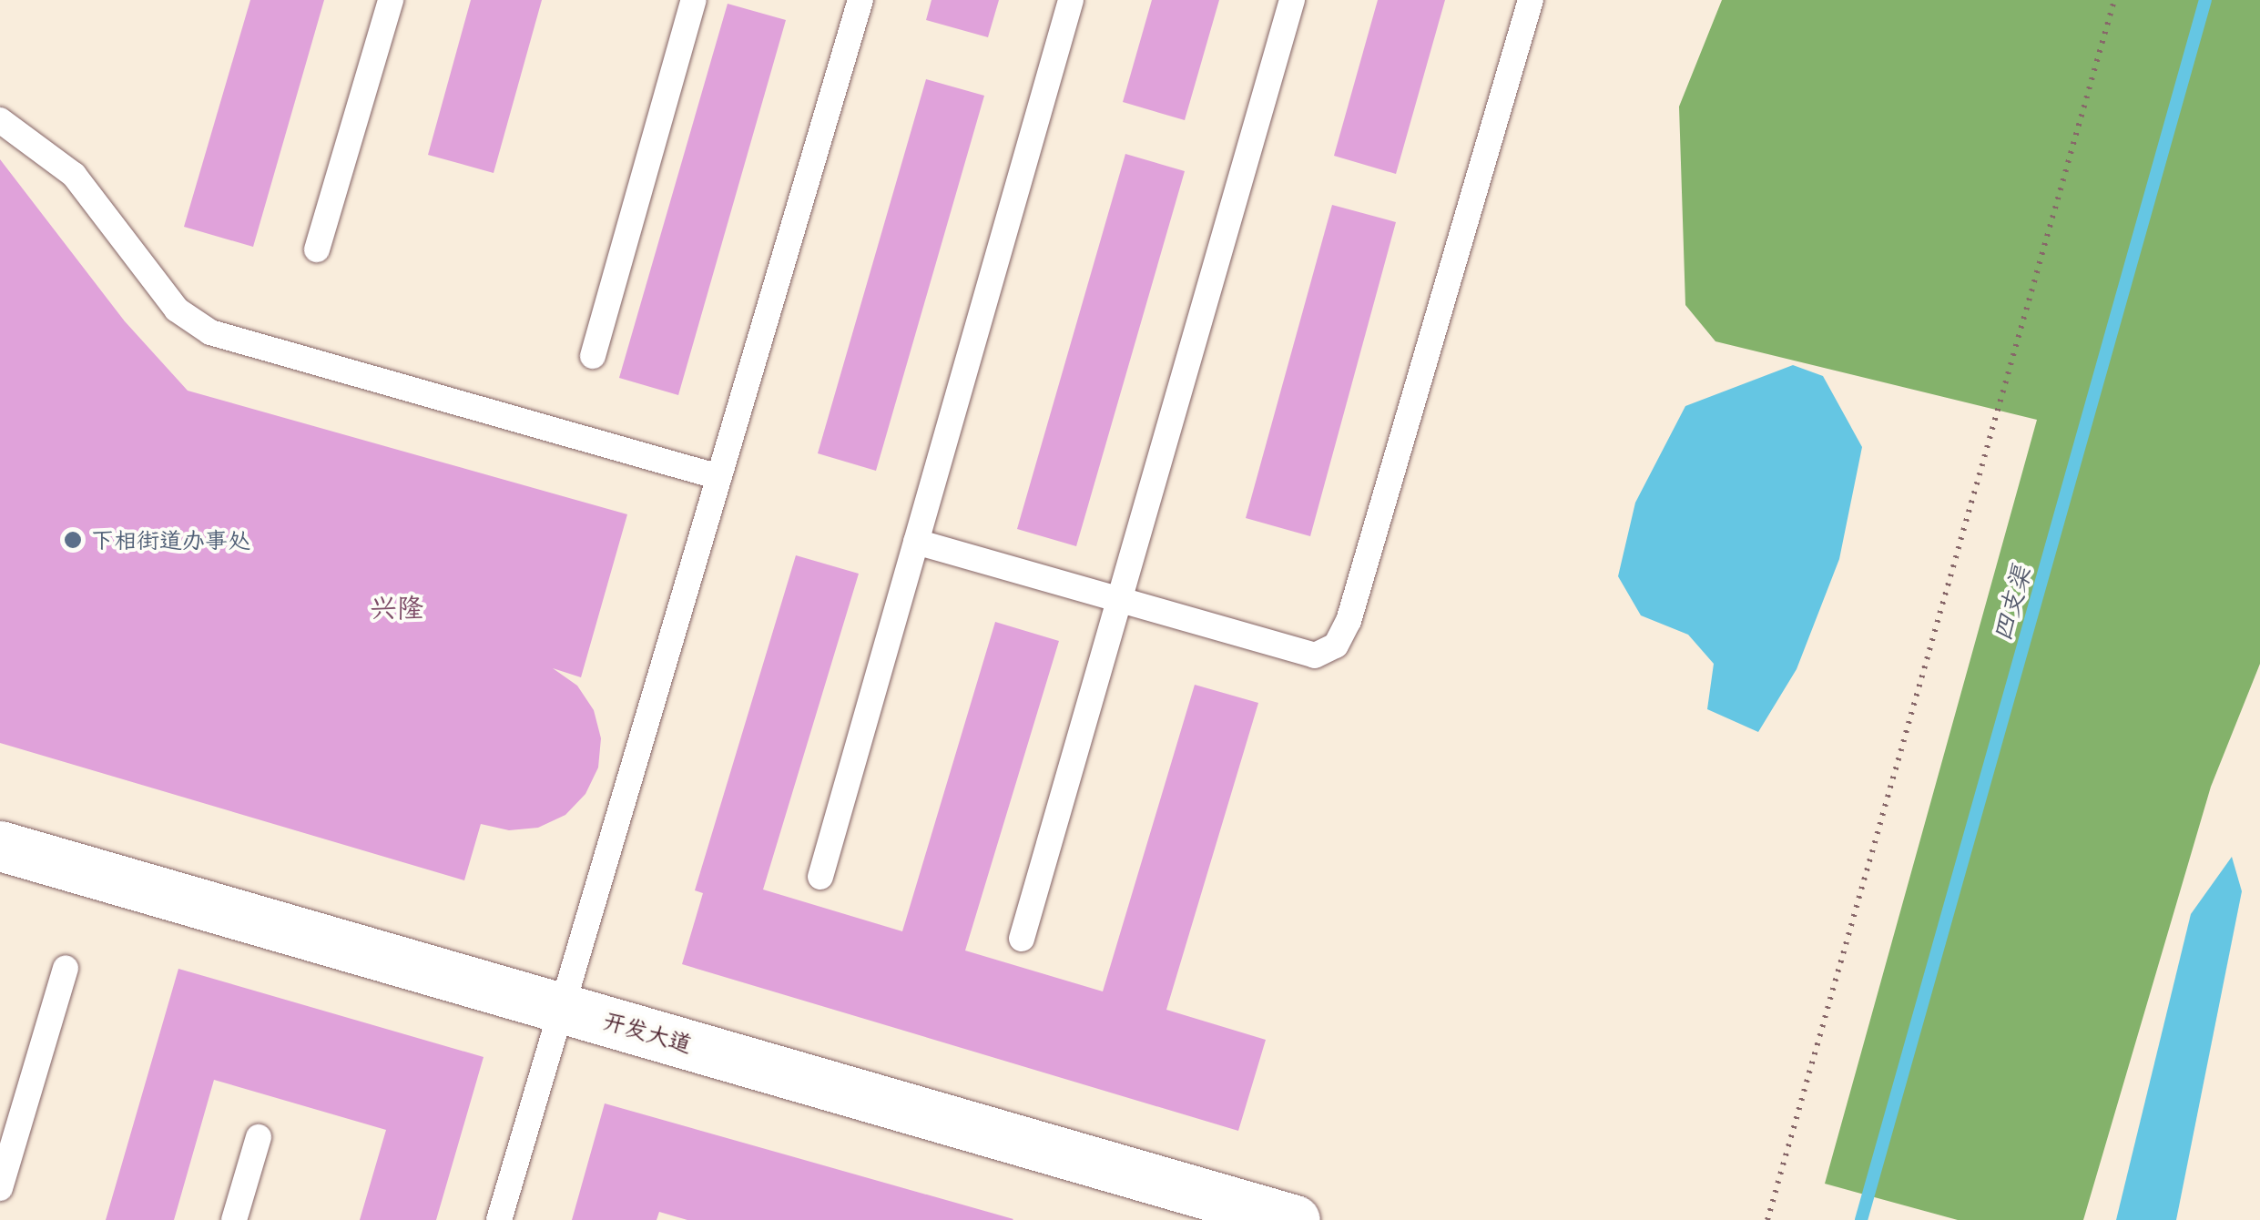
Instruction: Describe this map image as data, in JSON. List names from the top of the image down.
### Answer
{
  "streets": {
    "street": ["开发大道"]
  },
  "districts": ["兴隆"],
  "water": ["四支渠"],
  "places": ["下相街道办事处"]
}
